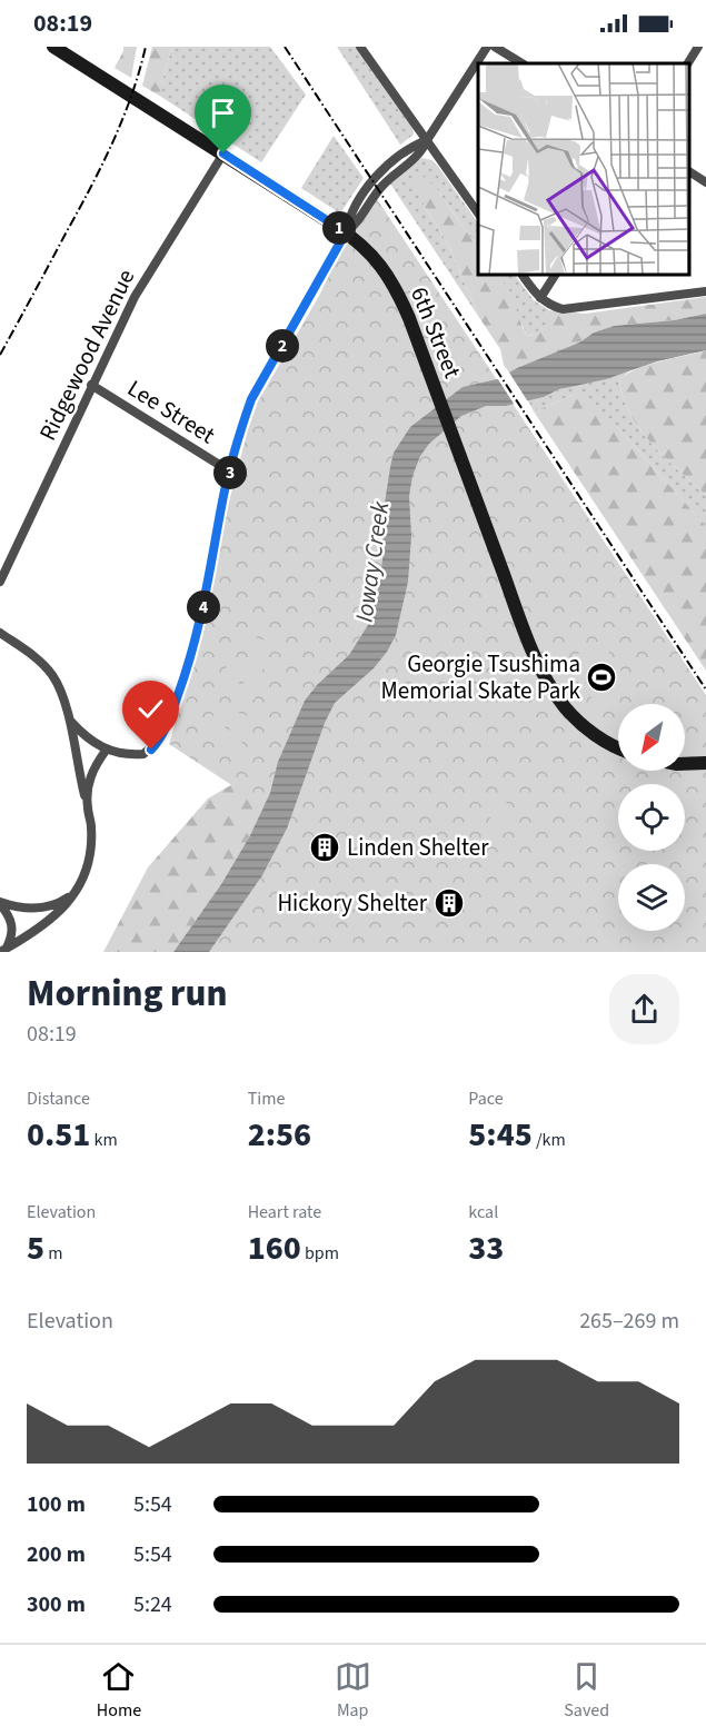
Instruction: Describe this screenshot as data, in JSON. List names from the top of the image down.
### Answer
{
  "streets": {
    "main road": ["6th Street"],
    "street": ["Ridgewood Avenue", "Lee Street"]
  },
  "crossings": [
    ["6th Street", "Ridgewood Avenue"],
    ["Ridgewood Avenue", "Lee Street"]
  ],
  "water": ["Ioway Creek"],
  "places": {
    "sports": ["Georgie Tsushima Memorial Skate Park"],
    "building": ["Linden Shelter", "Hickory Shelter"]
  },
  "north": "bottom left",
  "page": {
    "status": "08:19",
    "pins": [
      "1",
      "2",
      "3",
      "4"
    ],
    "heading": ["Morning run", "08:19"],
    "stats": [
      ["Distance", "0.51 km"],
      ["Time", "2:56"],
      ["Pace", "5:45 /km"],
      ["Elevation", "5 m"],
      ["Heart rate", "160 bpm"],
      ["kcal", "33"]
    ],
    "chart": ["Elevation", "265–269 m"],
    "list": [
      {
        "name": "100 m",
        "note": "5:54"
      },
      {
        "name": "200 m",
        "note": "5:54"
      },
      {
        "name": "300 m",
        "note": "5:24"
      }
    ],
    "tabs": ["Home", "Map", "Saved"]
  }
}
